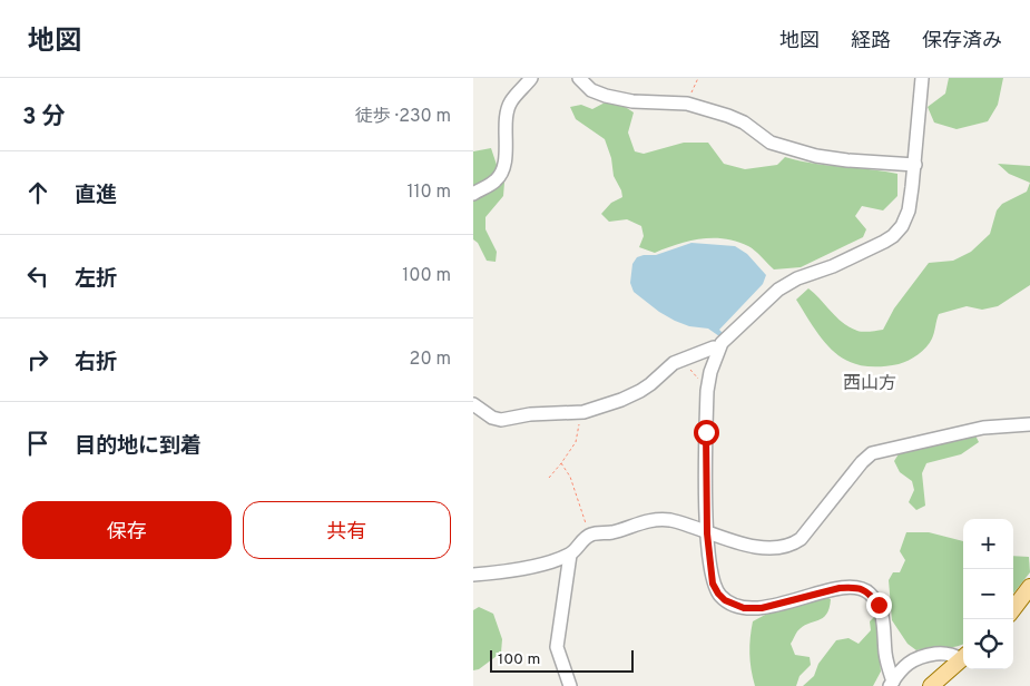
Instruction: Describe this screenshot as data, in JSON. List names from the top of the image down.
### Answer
{
  "districts": ["西山方"],
  "scale_bar": "100 m",
  "page": {
    "header": "地図",
    "nav": ["地図", "経路", "保存済み"],
    "heading": ["3 分", "徒歩 · 230 m"],
    "list": [
      ["直進", "110 m"],
      ["左折", "100 m"],
      ["右折", "20 m"],
      "目的地に到着"
    ],
    "buttons": ["保存", "共有"],
    "map_buttons": ["+", "−"],
    "scale": "100 m"
  }
}
